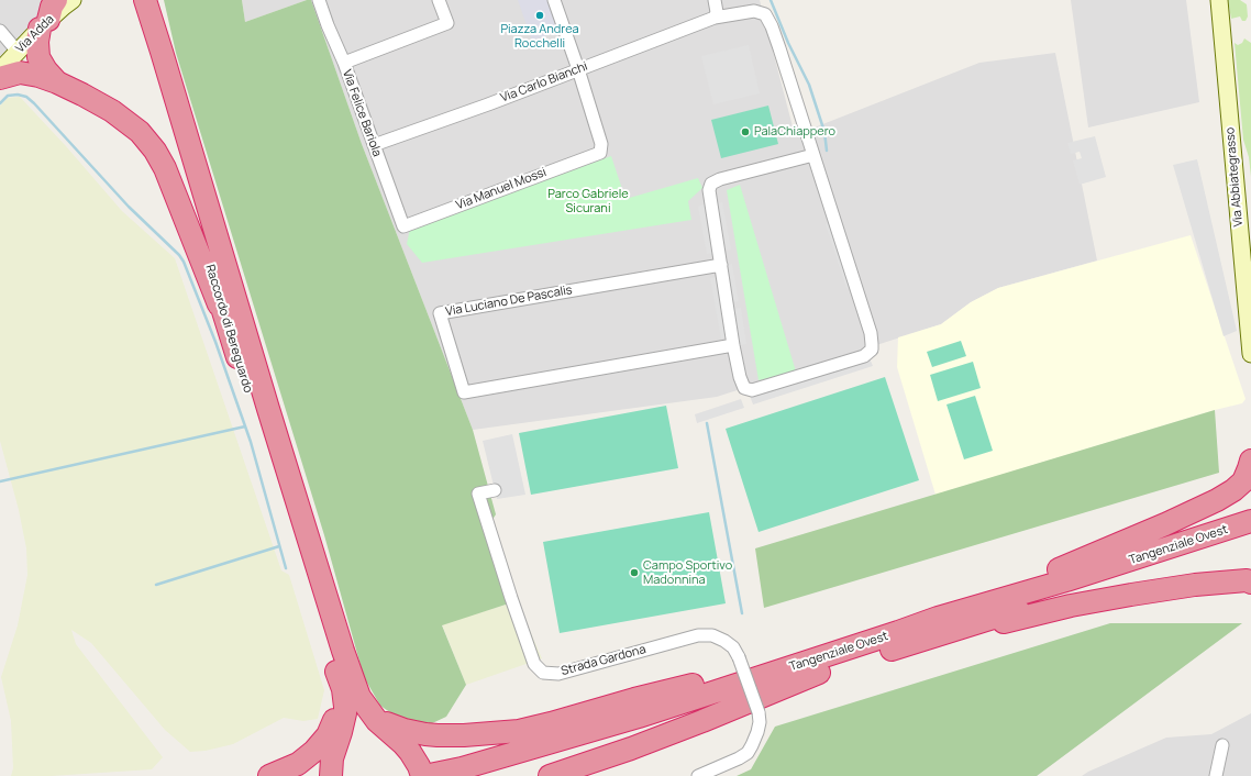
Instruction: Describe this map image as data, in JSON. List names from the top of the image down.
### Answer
{
  "streets": {
    "highway": ["Raccordo di Bereguardo", "Tangenziale Ovest"],
    "main road": ["Via Adda", "Via Abbiategrasso"],
    "street": [
      "Via Carlo Bianchi",
      "Via Felice Bariola",
      "Via Manuel Mossi",
      "Via Luciano De Pascalis",
      "Strada Gardona"
    ]
  },
  "crossings": [
    ["Via Carlo Bianchi", "Via Felice Bariola"],
    ["Via Carlo Bianchi", "Via Manuel Mossi"],
    ["Via Felice Bariola", "Via Manuel Mossi"]
  ],
  "parks": ["Parco Gabriele Sicurani"],
  "places": ["Piazza Andrea Rocchelli", "PalaChiappero", "Campo Sportivo Madonnina"]
}
